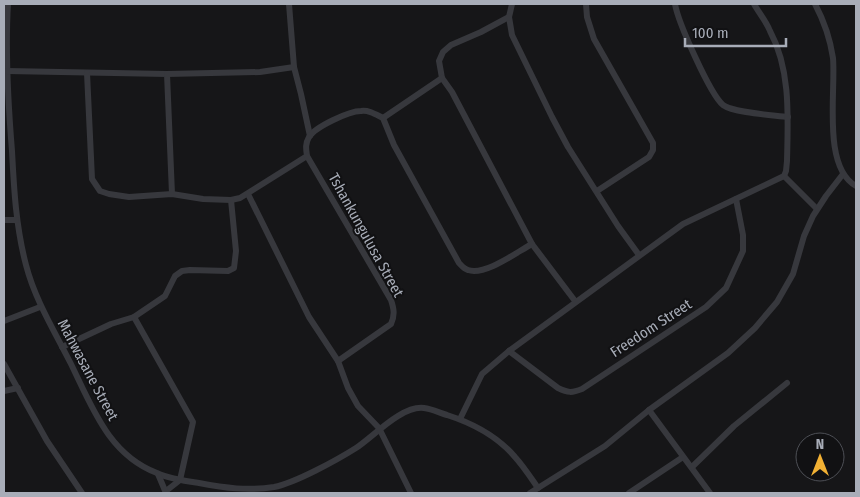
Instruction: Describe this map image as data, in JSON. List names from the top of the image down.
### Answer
{
  "streets": {
    "street": ["Tshankungulusa Street", "Freedom Street", "Mahwasane Street"]
  },
  "scale_bar": "100 m",
  "north": "top"
}
